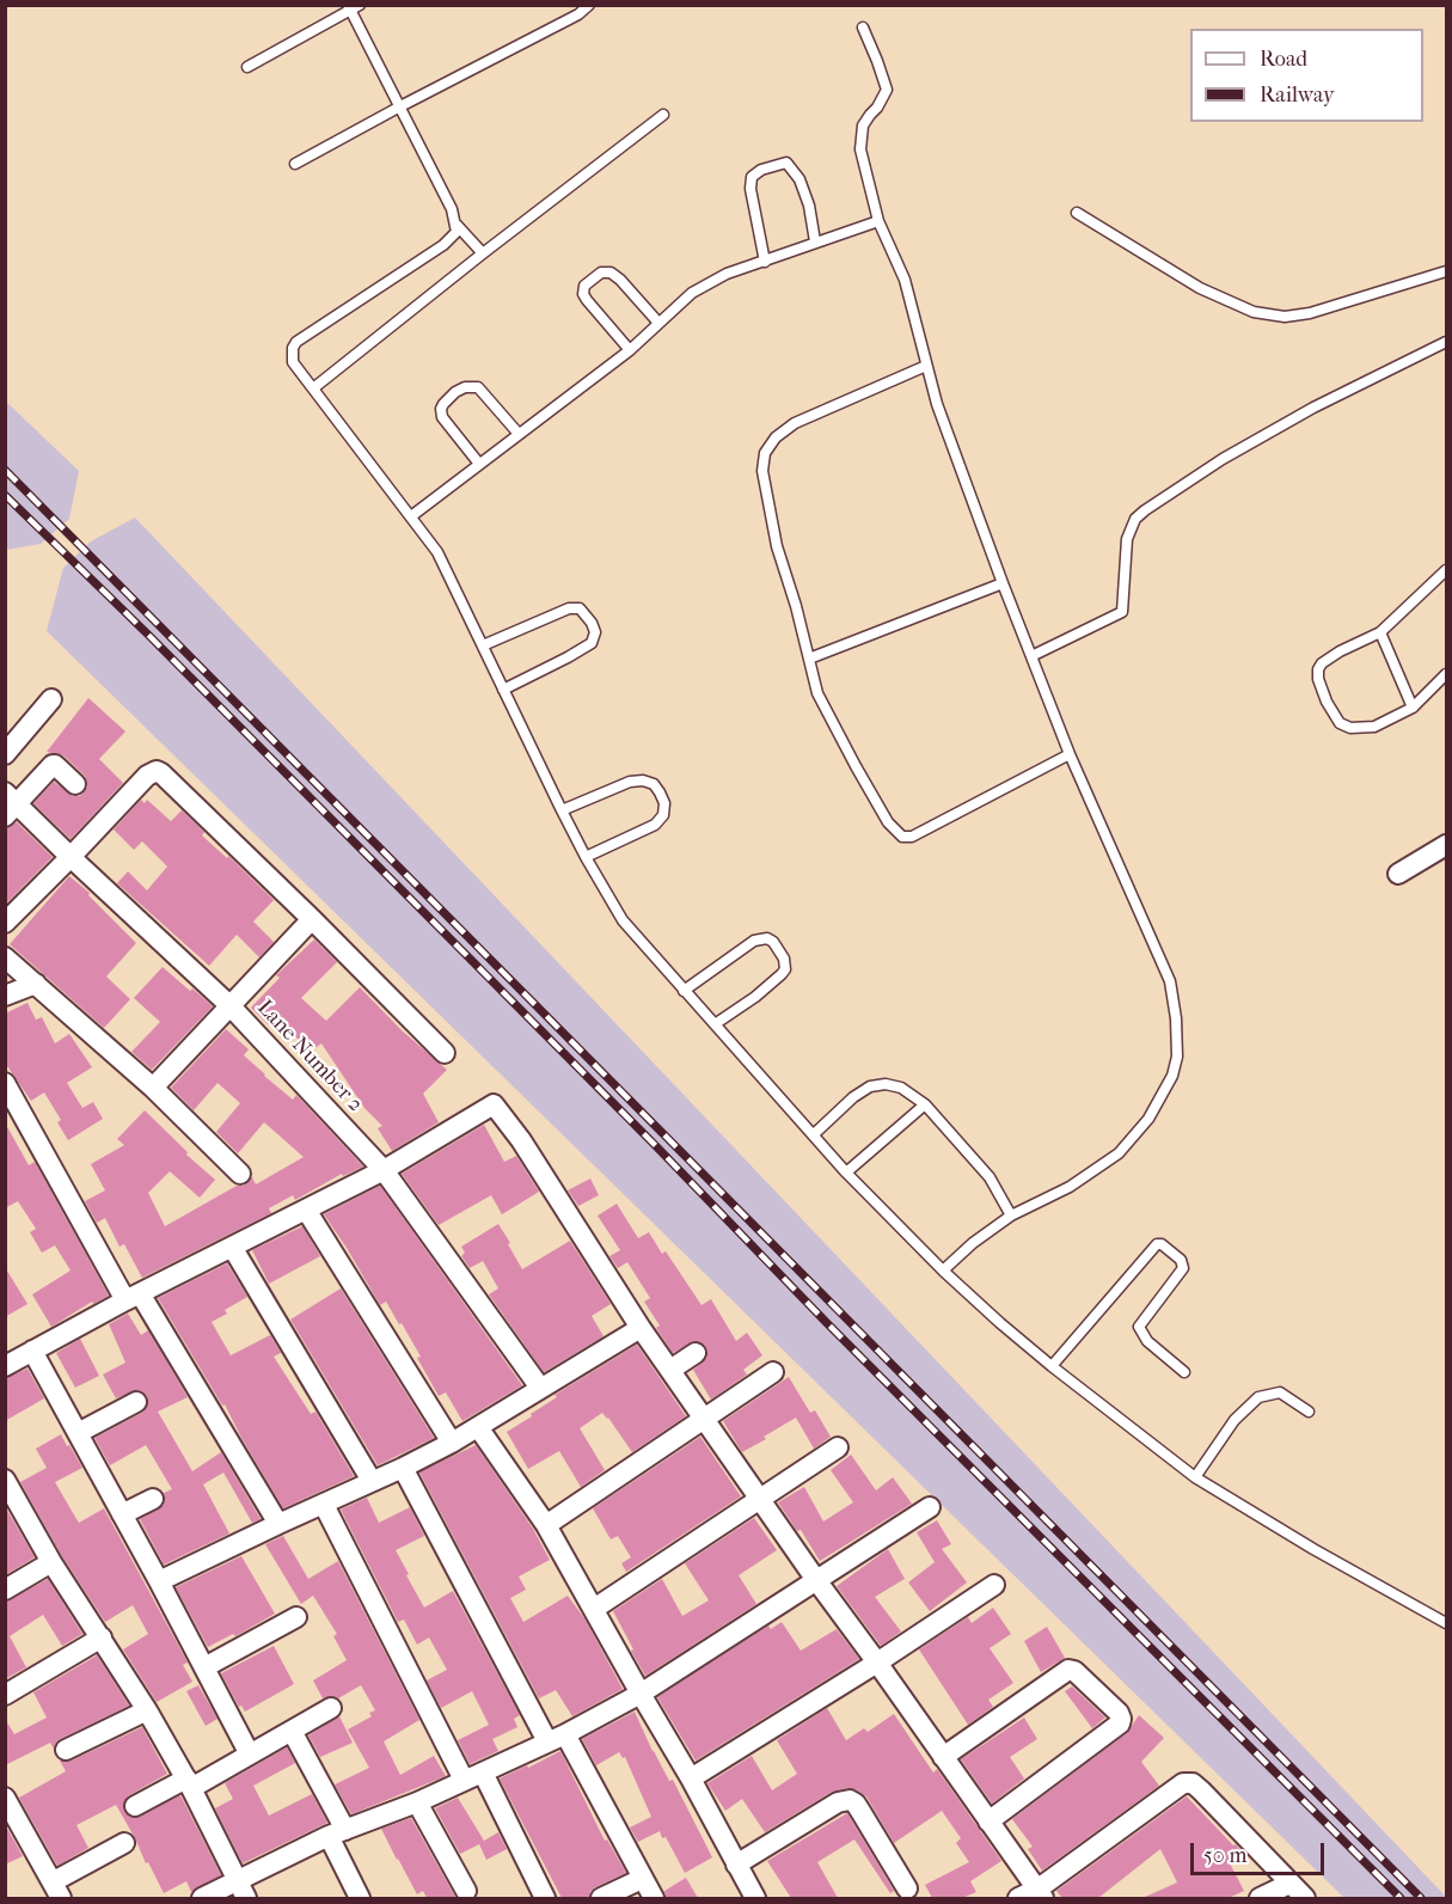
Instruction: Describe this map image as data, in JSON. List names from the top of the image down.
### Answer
{
  "streets": {
    "street": ["Lane Number 2"]
  },
  "legend": ["Road", "Railway"],
  "scale_bar": "50 m"
}
